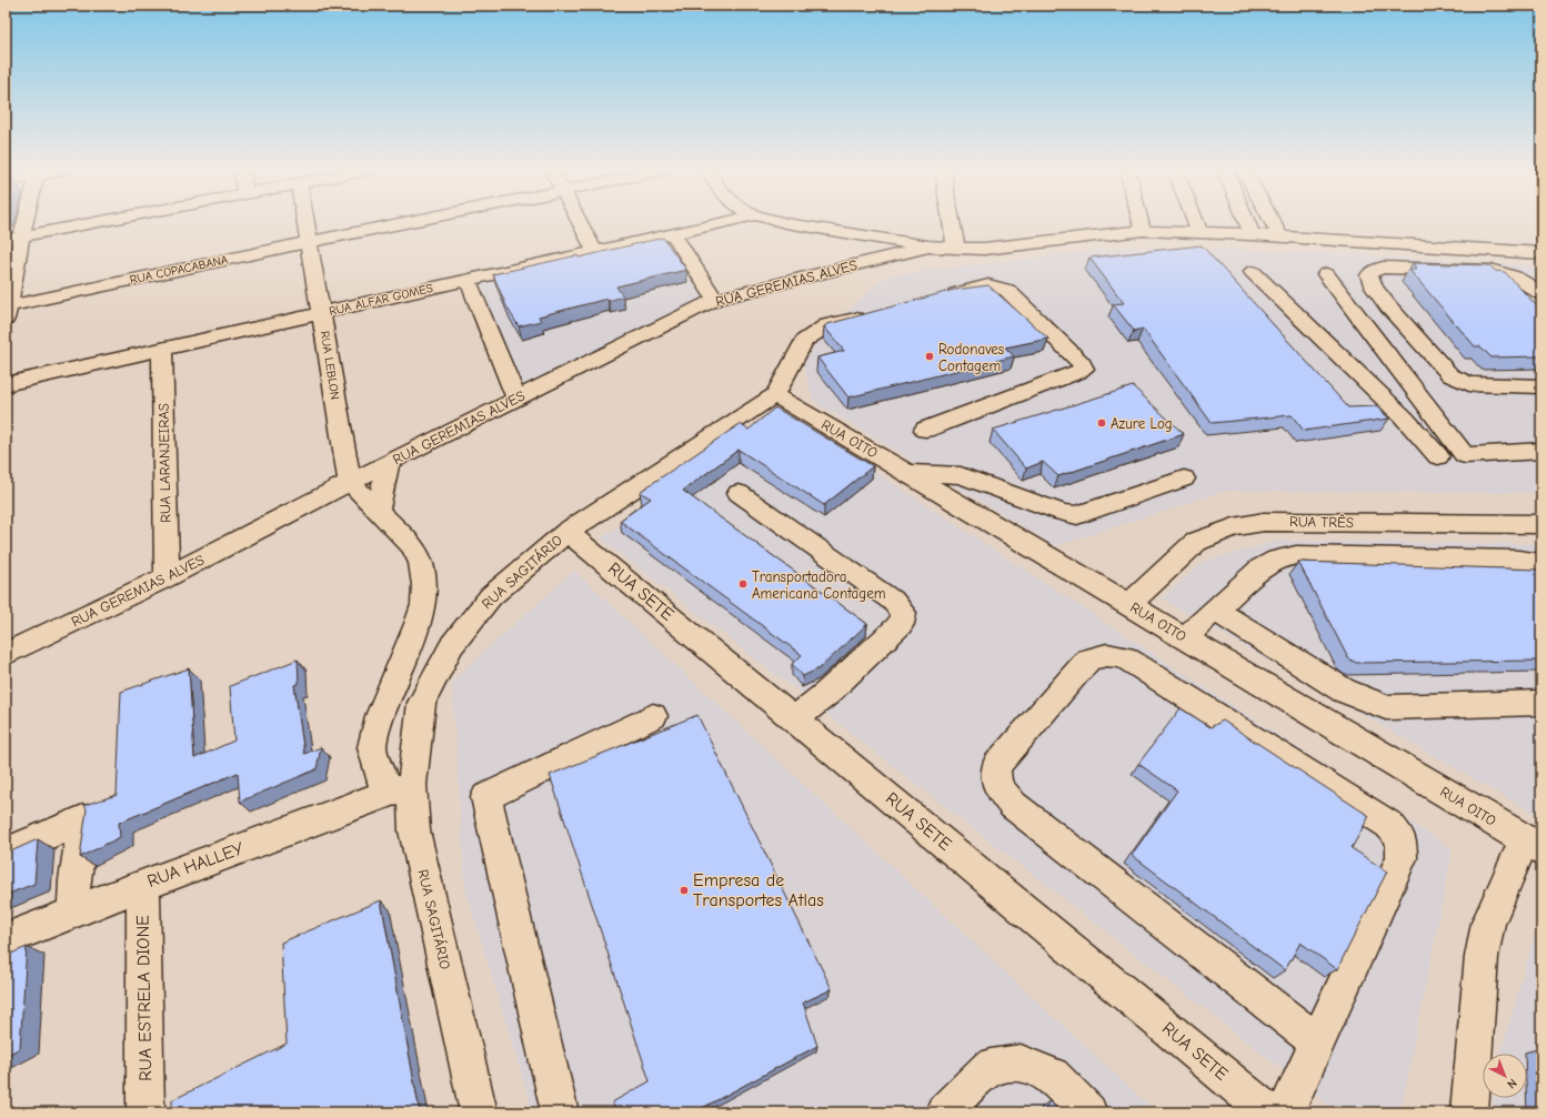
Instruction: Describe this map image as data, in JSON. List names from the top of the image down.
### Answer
{
  "streets": {
    "street": [
      "RUA COPACABANA",
      "RUA GEREMIAS ALVES",
      "RUA ALFAR GOMES",
      "RUA LEBLON",
      "RUA OITO",
      "RUA LARANJEIRAS",
      "RUA TRÊS",
      "RUA SAGITÁRIO",
      "RUA SETE",
      "RUA HALLEY",
      "RUA ESTRELA DIONE"
    ]
  },
  "crossings": [
    ["RUA COPACABANA", "RUA LEBLON"],
    ["RUA GEREMIAS ALVES", "RUA LEBLON"],
    ["RUA GEREMIAS ALVES", "RUA LARANJEIRAS"],
    ["RUA ALFAR GOMES", "RUA LEBLON"],
    ["RUA ALFAR GOMES", "RUA LARANJEIRAS"],
    ["RUA OITO", "RUA TRÊS"],
    ["RUA OITO", "RUA SAGITÁRIO"],
    ["RUA SAGITÁRIO", "RUA SETE"],
    ["RUA SAGITÁRIO", "RUA HALLEY"],
    ["RUA HALLEY", "RUA ESTRELA DIONE"]
  ],
  "places": [
    "Rodonaves Contagem",
    "Azure Log",
    "Transportadora Americana Contagem",
    "Empresa de Transportes Atlas"
  ],
  "north": "bottom right"
}
